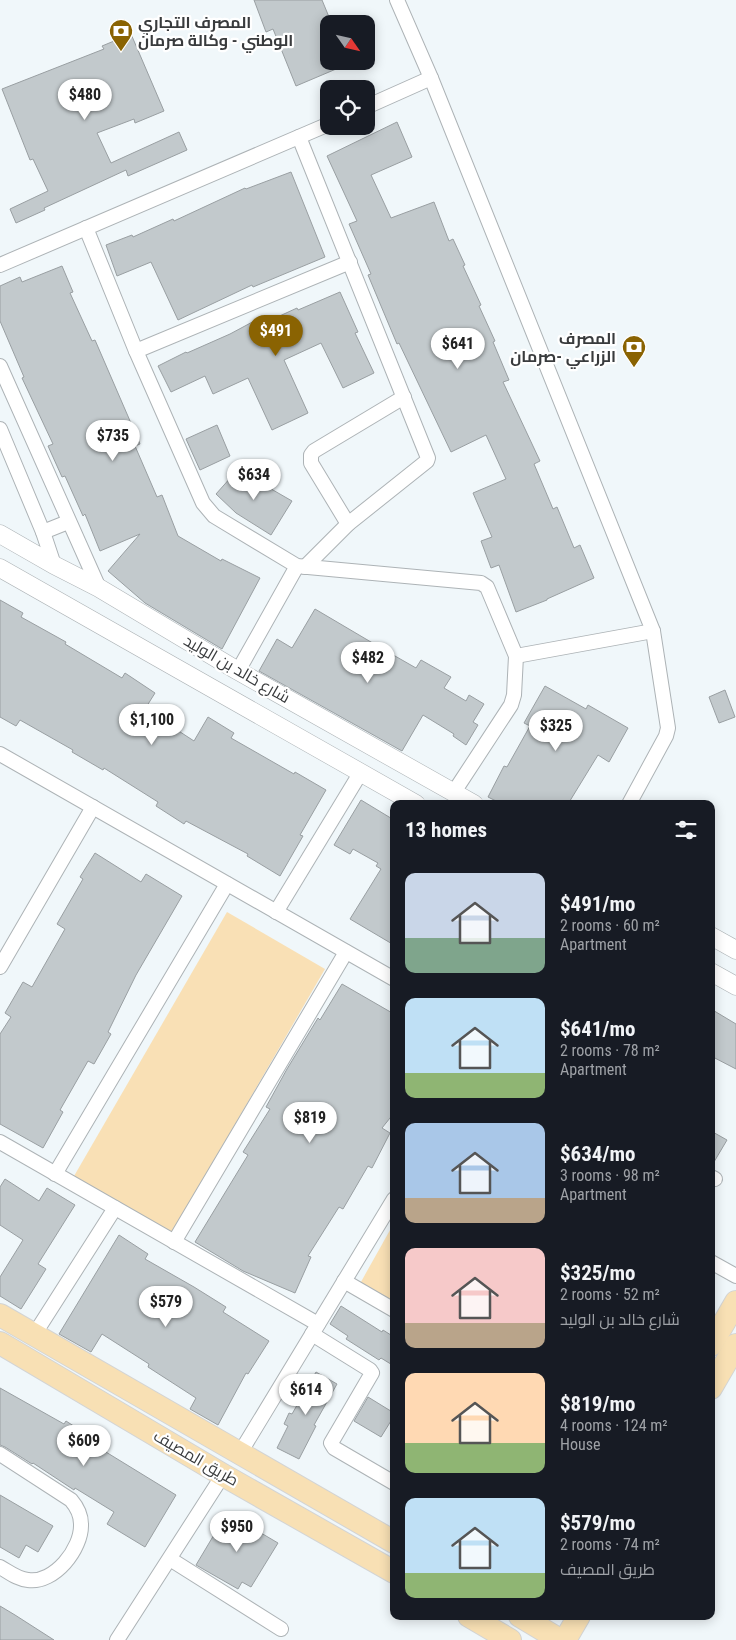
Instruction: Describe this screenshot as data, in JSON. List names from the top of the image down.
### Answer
{
  "streets": {
    "main road": ["طريق المصيف"],
    "street": ["شارع خالد بن الوليد"]
  },
  "places": {
    "bank": ["المصرف التجاري الوطني - وكالة صرمان", "المصرف الزراعي -صرمان"]
  },
  "north": "bottom right",
  "page": {
    "price": [
      "$480",
      "$491",
      "$641",
      "$735",
      "$634",
      "$482",
      "$1,100",
      "$325",
      "$819",
      "$579",
      "$614",
      "$609",
      "$950"
    ],
    "heading": "13 homes",
    "list": [
      {
        "name": "$491/mo",
        "note": "2 rooms · 60 m² · Apartment"
      },
      {
        "name": "$641/mo",
        "note": "2 rooms · 78 m² · Apartment"
      },
      {
        "name": "$634/mo",
        "note": "3 rooms · 98 m² · Apartment"
      },
      {
        "name": "$325/mo",
        "note": "2 rooms · 52 m² · شارع خالد بن الوليد"
      },
      {
        "name": "$819/mo",
        "note": "4 rooms · 124 m² · House"
      },
      {
        "name": "$579/mo",
        "note": "2 rooms · 74 m² · طريق المصيف"
      }
    ]
  }
}
